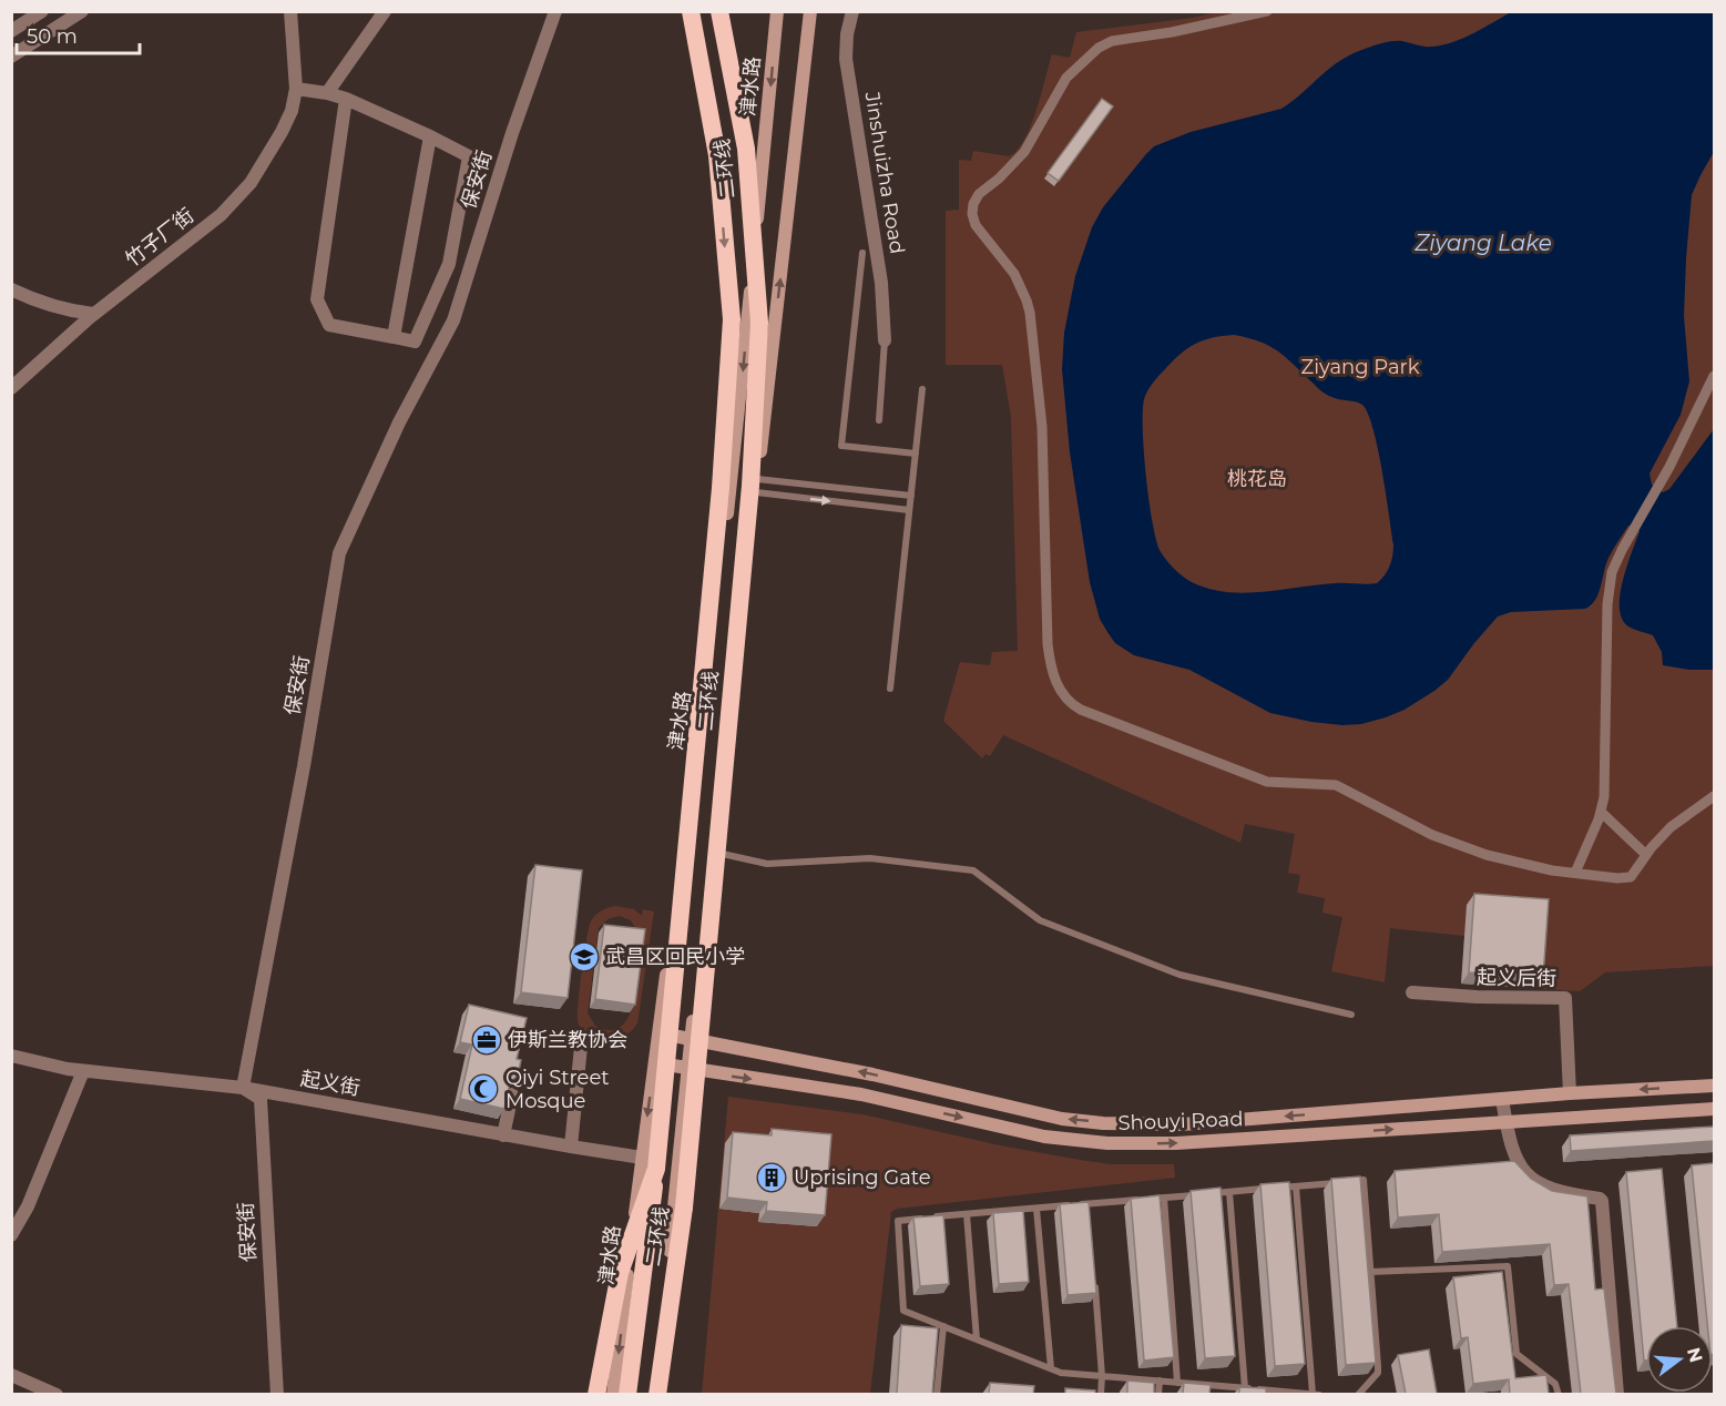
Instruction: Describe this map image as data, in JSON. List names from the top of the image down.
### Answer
{
  "streets": {
    "highway": ["二环线"],
    "main road": ["津水路", "Shouyi Road"],
    "street": [
      "Jinshuizha Road",
      "保安街",
      "竹子厂街",
      "起义后街",
      "起义街"
    ]
  },
  "crossings": [
    ["津水路", "二环线"],
    ["津水路", "起义街"],
    ["津水路", "Shouyi Road"],
    ["二环线", "起义街"],
    ["保安街", "起义街"],
    ["起义后街", "Shouyi Road"]
  ],
  "water": ["Ziyang Lake"],
  "parks": ["Ziyang Park", "桃花岛"],
  "places": {
    "school or university": ["武昌区回民小学"],
    "office": ["伊斯兰教协会"],
    "mosque": ["Qiyi Street Mosque"],
    "building": ["Uprising Gate"]
  },
  "scale_bar": "50 m",
  "north": "right"
}
